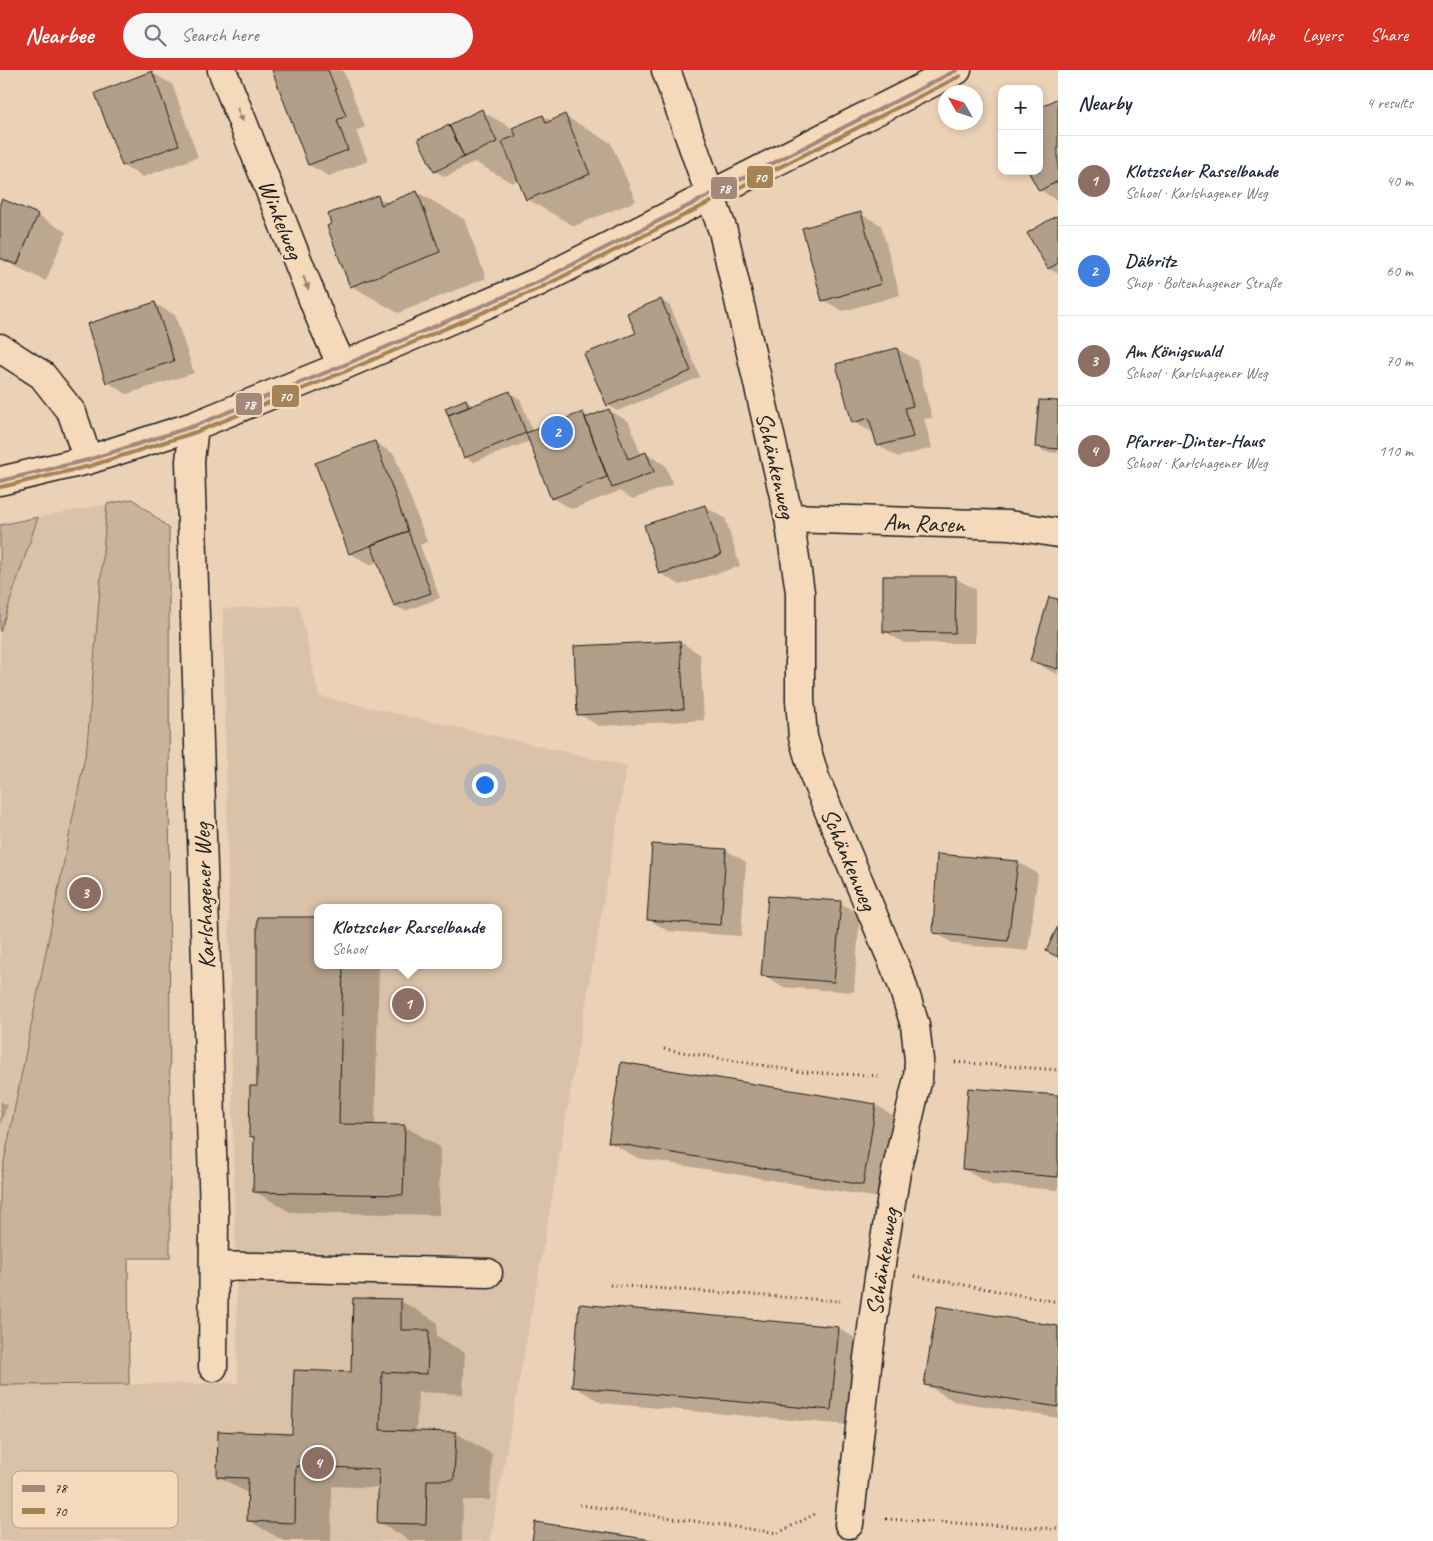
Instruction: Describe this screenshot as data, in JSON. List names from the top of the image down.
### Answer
{
  "streets": {
    "street": [
      "Winkelweg",
      "Schänkenweg",
      "Am Rasen",
      "Karlshagener Weg"
    ]
  },
  "crossings": [
    ["Schänkenweg", "Am Rasen"]
  ],
  "one_way": ["Winkelweg"],
  "lines": ["transit line 78", "transit line 70"],
  "legend": ["78", "70"],
  "north": "top left",
  "page": {
    "header": "Nearbee",
    "search": "Search here",
    "nav": ["Map", "Layers", "Share"],
    "heading": ["Nearby", "4 results"],
    "map_buttons": ["+", "−"],
    "list": [
      {
        "mark": "1",
        "name": "Klotzscher Rasselbande",
        "note": "School · Karlshagener Weg",
        "value": "40 m"
      },
      {
        "mark": "2",
        "name": "Däbritz",
        "note": "Shop · Boltenhagener Straße",
        "value": "60 m"
      },
      {
        "mark": "3",
        "name": "Am Königswald",
        "note": "School · Karlshagener Weg",
        "value": "70 m"
      },
      {
        "mark": "4",
        "name": "Pfarrer-Dinter-Haus",
        "note": "School · Karlshagener Weg",
        "value": "110 m"
      }
    ],
    "pins": [
      "2",
      "3",
      "1",
      "4"
    ],
    "popup": ["Klotzscher Rasselbande", "School"]
  }
}
